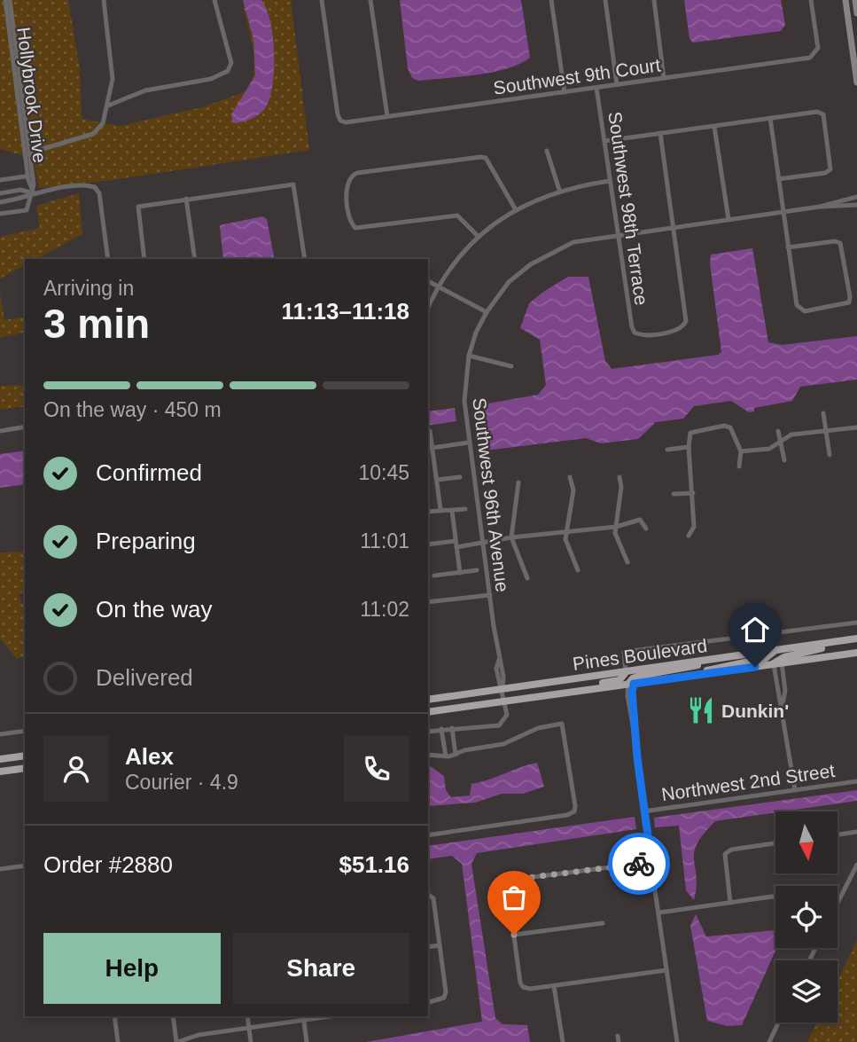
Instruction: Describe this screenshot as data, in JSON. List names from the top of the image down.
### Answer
{
  "streets": {
    "highway": ["Pines Boulevard"],
    "street": [
      "Southwest 9th Court",
      "Hollybrook Drive",
      "Southwest 98th Terrace",
      "Southwest 96th Avenue",
      "Northwest 2nd Street"
    ]
  },
  "crossings": [
    ["Southwest 9th Court", "Southwest 98th Terrace"],
    ["Southwest 98th Terrace", "Southwest 96th Avenue"],
    ["Southwest 96th Avenue", "Pines Boulevard"]
  ],
  "places": {
    "restaurant": ["Dunkin'"]
  },
  "north": "bottom",
  "page": {
    "heading": ["3 min", "Arriving in", "11:13–11:18"],
    "panel": [
      "Alex",
      "Courier · 4.9",
      "Order #2880",
      "$51.16"
    ],
    "bar": "On the way · 450 m",
    "list": [
      ["Confirmed", "10:45"],
      ["Preparing", "11:01"],
      ["On the way", "11:02"],
      "Delivered"
    ],
    "buttons": ["Help", "Share"]
  }
}
